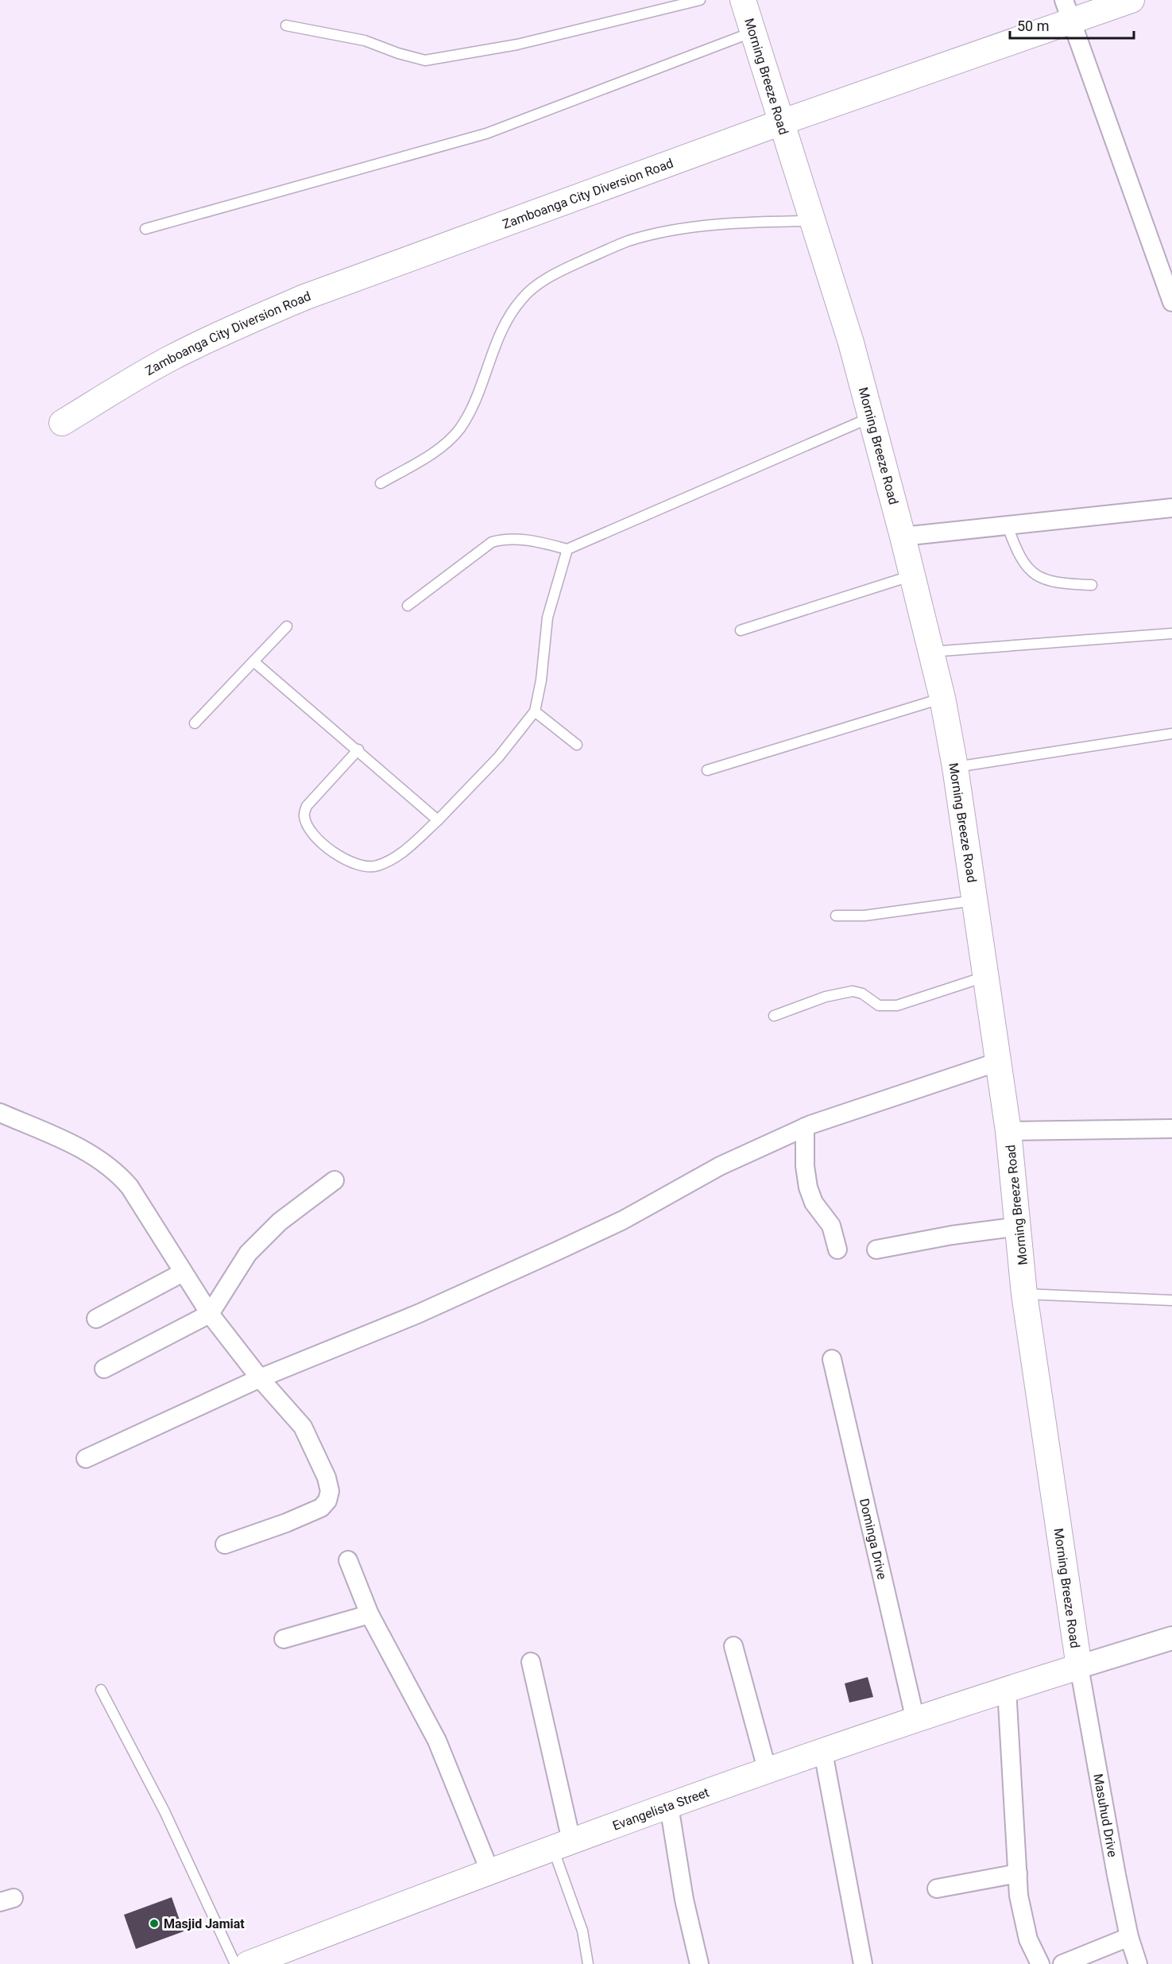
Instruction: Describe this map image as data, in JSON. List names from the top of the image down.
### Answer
{
  "streets": {
    "main road": ["Morning Breeze Road", "Zamboanga City Diversion Road", "Evangelista Street"],
    "street": ["Dominga Drive", "Masuhud Drive"]
  },
  "crossings": [
    ["Morning Breeze Road", "Zamboanga City Diversion Road"],
    ["Morning Breeze Road", "Evangelista Street"],
    ["Morning Breeze Road", "Masuhud Drive"],
    ["Dominga Drive", "Evangelista Street"],
    ["Evangelista Street", "Masuhud Drive"]
  ],
  "places": ["Masjid Jamiat"],
  "scale_bar": "50 m"
}
